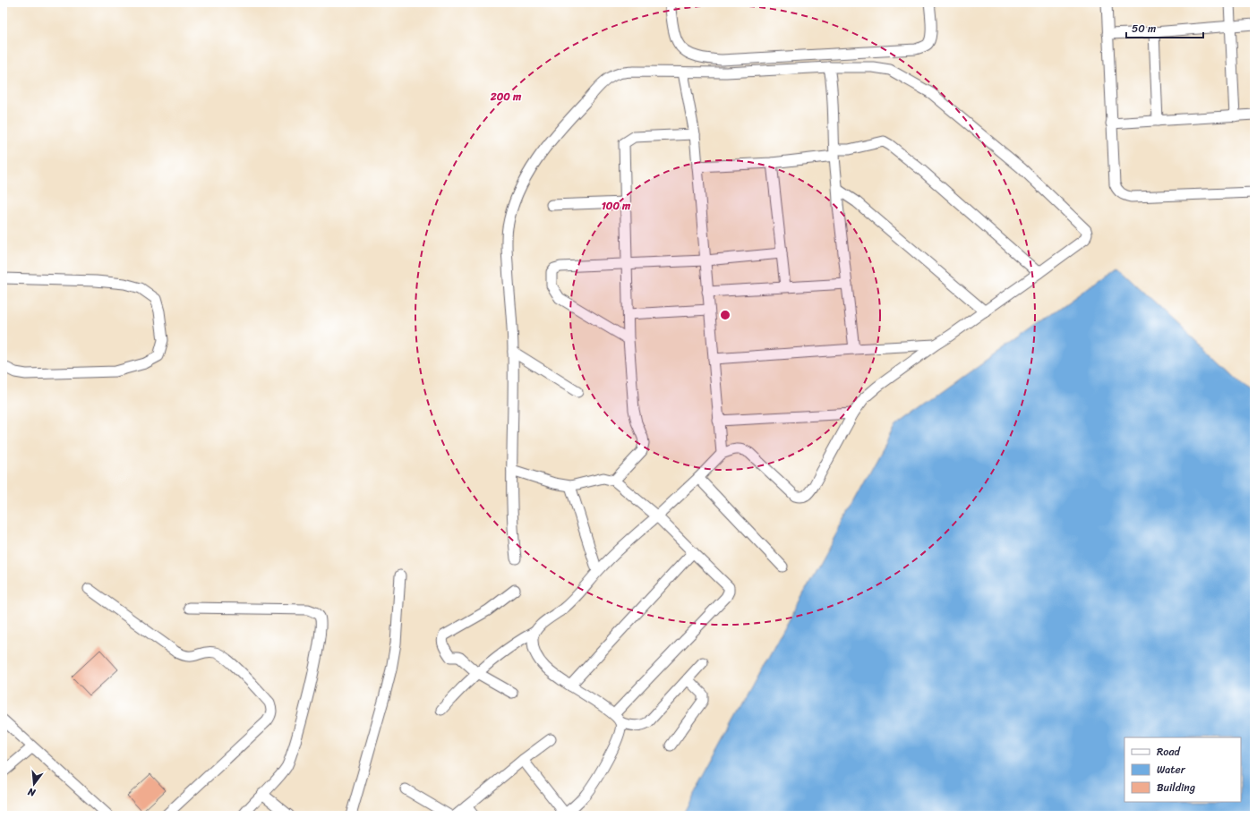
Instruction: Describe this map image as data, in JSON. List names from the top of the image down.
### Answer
{
  "legend": ["Road", "Water", "Building"],
  "scale_bar": "50 m",
  "north": "bottom",
  "rings": ["200 m", "100 m"]
}
